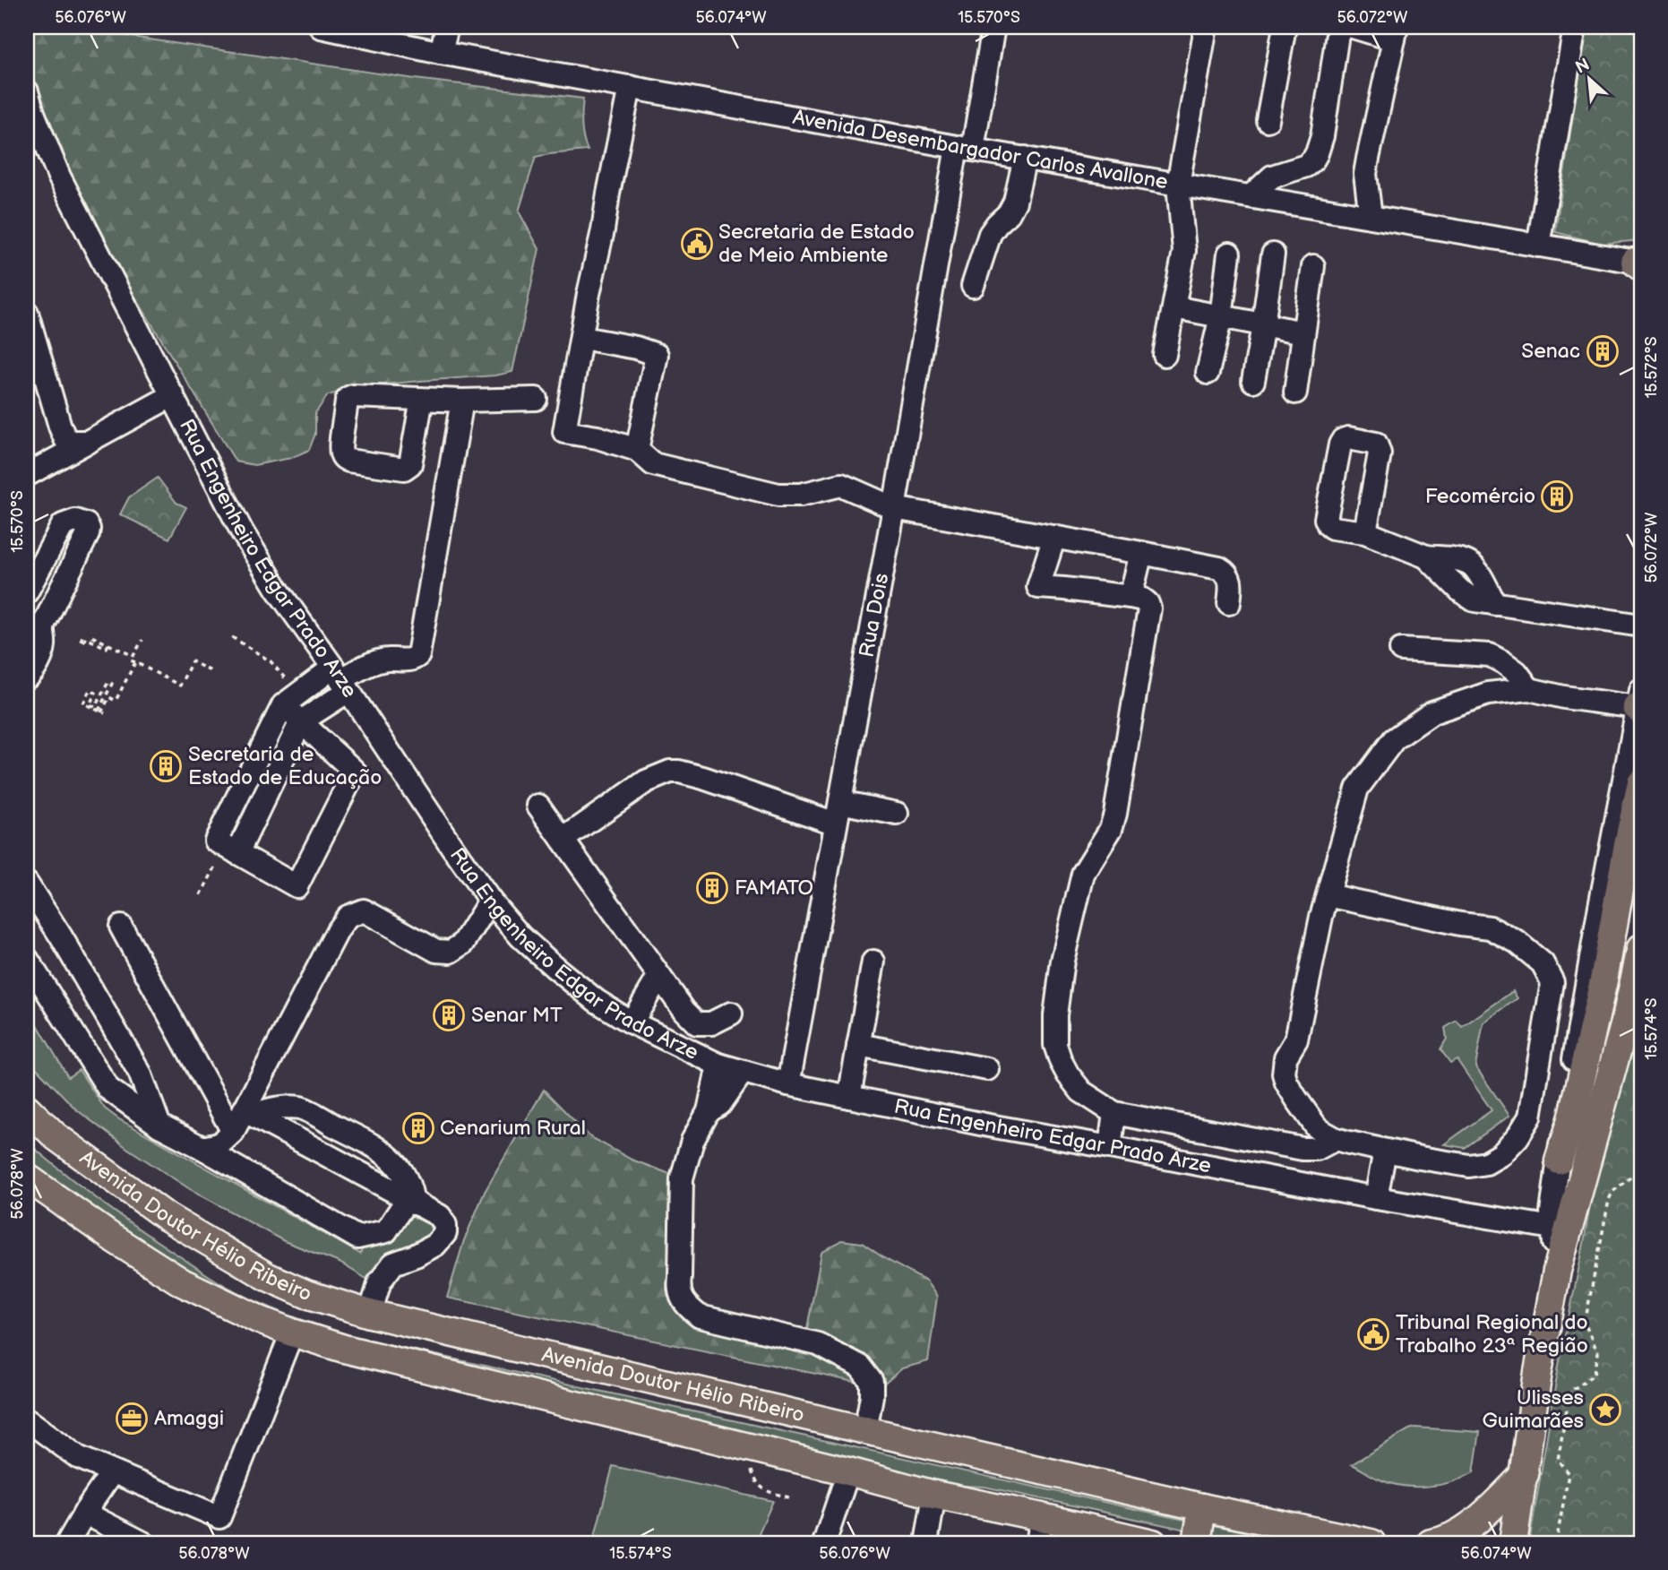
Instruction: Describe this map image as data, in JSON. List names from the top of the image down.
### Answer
{
  "streets": {
    "main road": ["Avenida Doutor Hélio Ribeiro"],
    "street": ["Avenida Desembargador Carlos Avallone", "Rua Engenheiro Edgar Prado Arze", "Rua Dois"]
  },
  "crossings": [
    ["Avenida Desembargador Carlos Avallone", "Rua Dois"],
    ["Rua Engenheiro Edgar Prado Arze", "Rua Dois"]
  ],
  "places": {
    "public building": ["Secretaria de Estado de Meio Ambiente", "Tribunal Regional do Trabalho 23ª Região"],
    "building": [
      "Senac",
      "Fecomércio",
      "Secretaria de Estado de Educação",
      "FAMATO",
      "Senar MT",
      "Cenarium Rural"
    ],
    "place": ["Ulisses Guimarães"],
    "office": ["Amaggi"]
  },
  "north": "top left",
  "coordinates": [
    "56.076°W",
    "56.074°W",
    "15.570°S",
    "56.072°W",
    "15.572°S",
    "15.574°S",
    "56.078°W"
  ]
}
